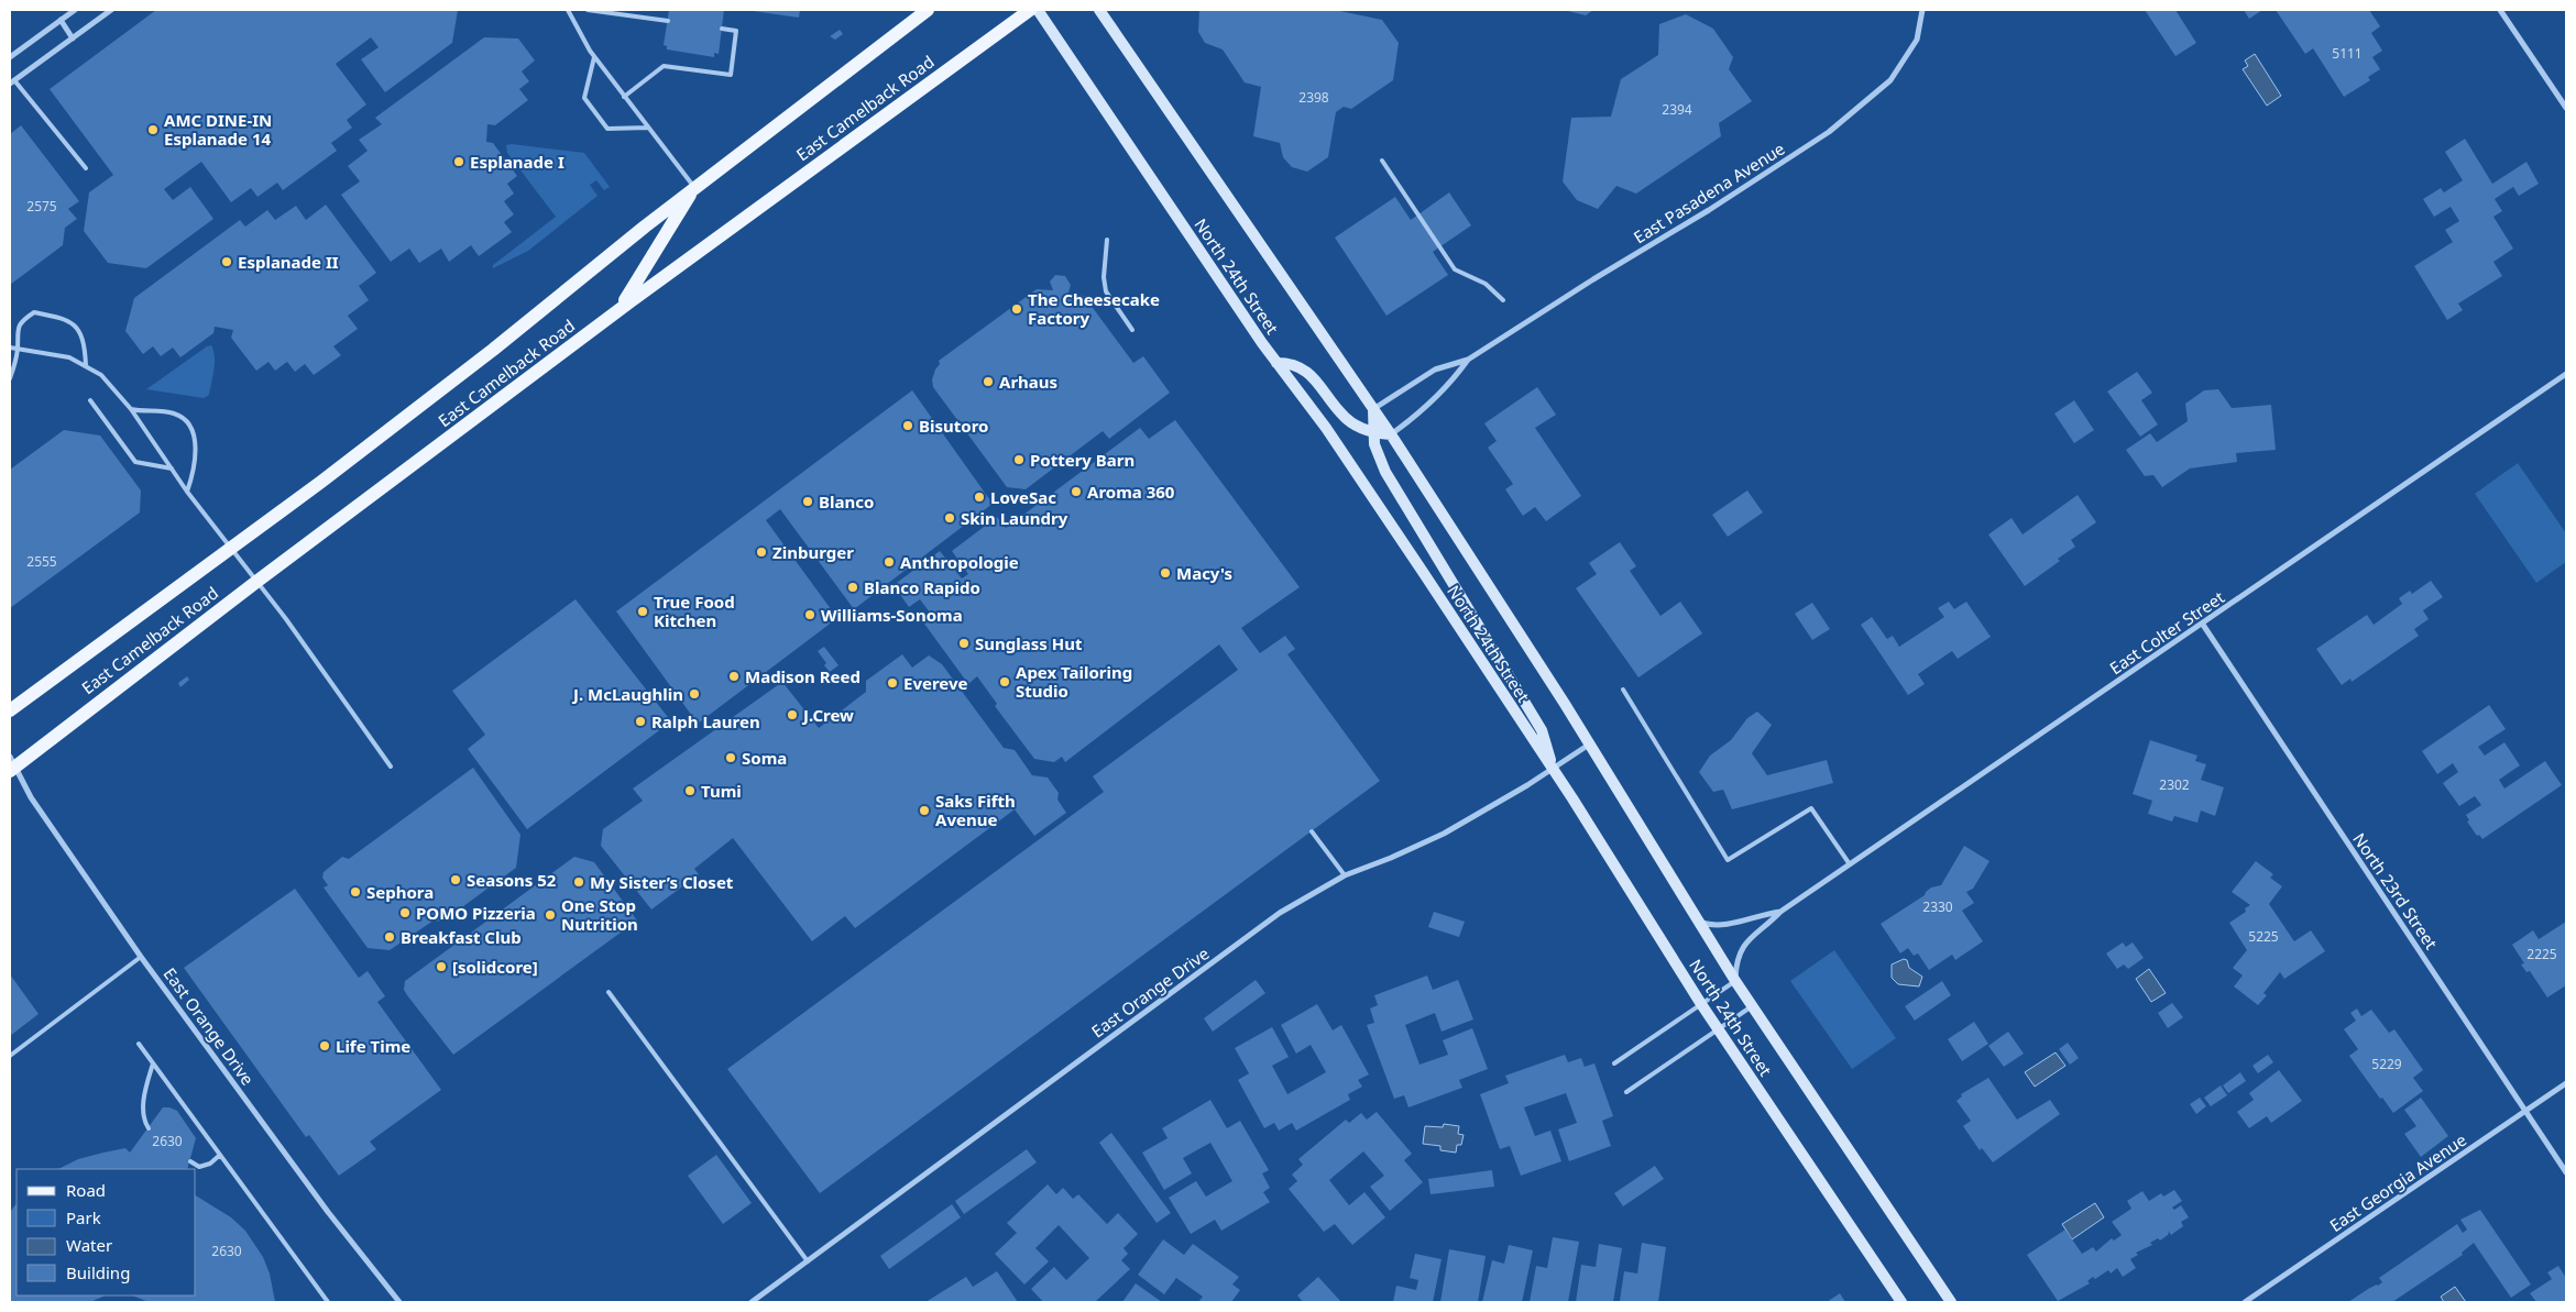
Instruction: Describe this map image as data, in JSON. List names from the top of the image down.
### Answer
{
  "streets": {
    "main road": ["East Camelback Road", "North 24th Street"],
    "street": [
      "East Pasadena Avenue",
      "East Colter Street",
      "North 23rd Street",
      "East Orange Drive",
      "East Georgia Avenue"
    ]
  },
  "crossings": [
    ["East Camelback Road", "East Orange Drive"],
    ["East Pasadena Avenue", "North 24th Street"],
    ["North 24th Street", "East Colter Street"],
    ["North 24th Street", "East Orange Drive"],
    ["East Colter Street", "North 23rd Street"],
    ["North 23rd Street", "East Georgia Avenue"]
  ],
  "places": [
    "AMC DINE-IN Esplanade 14",
    "Esplanade I",
    "Esplanade II",
    "The Cheesecake Factory",
    "Arhaus",
    "Bisutoro",
    "Pottery Barn",
    "Aroma 360",
    "LoveSac",
    "Blanco",
    "Skin Laundry",
    "Zinburger",
    "Anthropologie",
    "Macy's",
    "Blanco Rapido",
    "True Food Kitchen",
    "Williams-Sonoma",
    "Sunglass Hut",
    "Madison Reed",
    "Apex Tailoring Studio",
    "Evereve",
    "J. McLaughlin",
    "J.Crew",
    "Ralph Lauren",
    "Soma",
    "Tumi",
    "Saks Fifth Avenue",
    "Seasons 52",
    "My Sister’s Closet",
    "Sephora",
    "POMO Pizzeria",
    "One Stop Nutrition",
    "Breakfast Club",
    "[solidcore]",
    "Life Time"
  ],
  "house_numbers": [
    "5111",
    "2398",
    "2394",
    "2575",
    "2555",
    "2302",
    "2330",
    "5225",
    "2225",
    "5229",
    "2630",
    "2630"
  ],
  "legend": [
    "Road",
    "Park",
    "Water",
    "Building"
  ]
}
